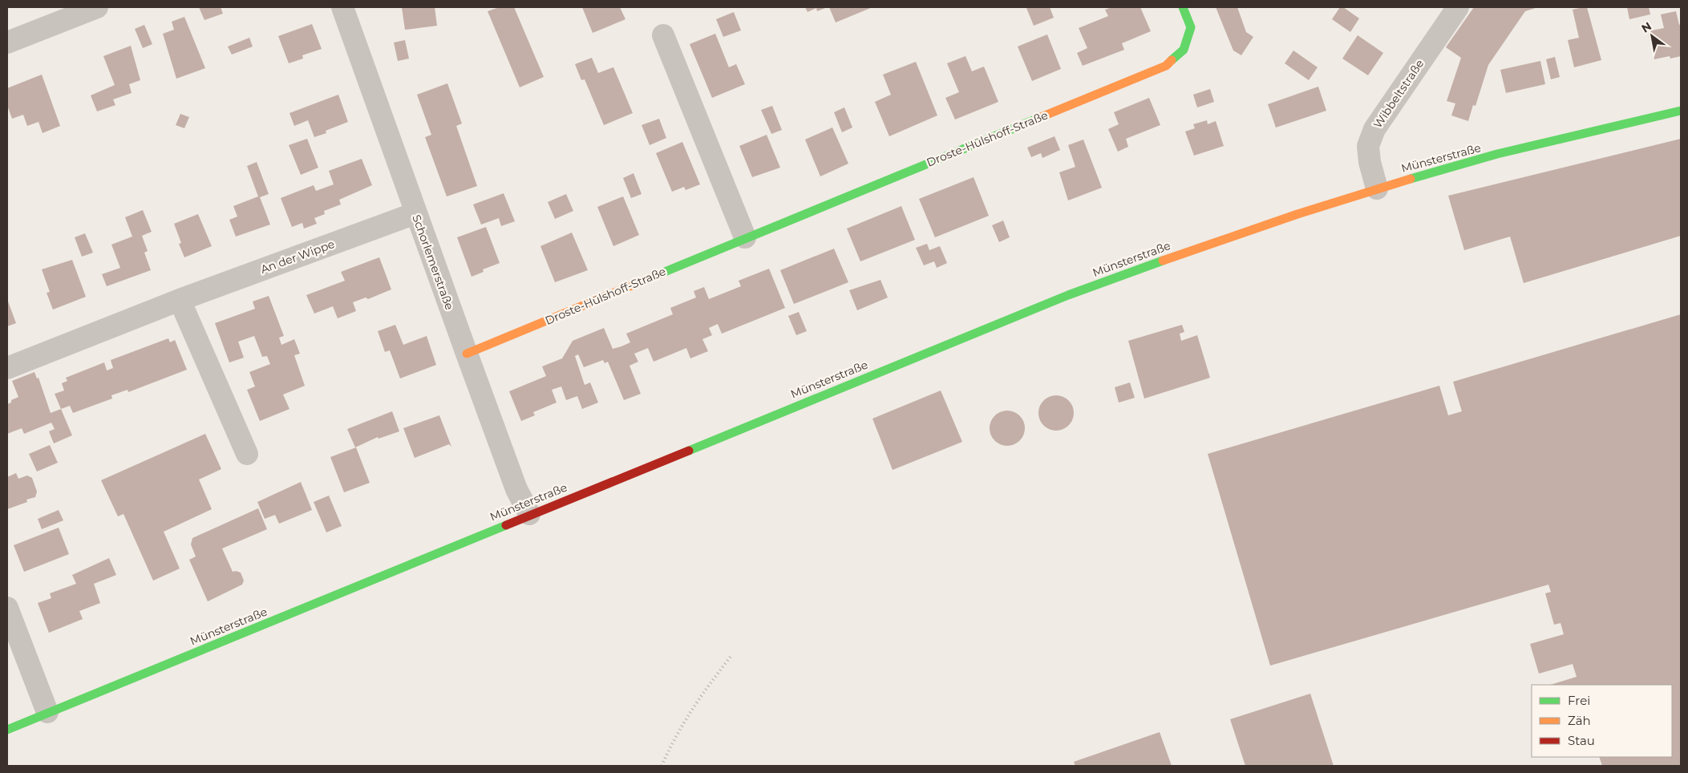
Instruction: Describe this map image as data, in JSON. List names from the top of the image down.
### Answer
{
  "streets": {
    "main road": ["Droste-Hülshoff-Straße", "Münsterstraße"],
    "street": ["Wibbeltstraße", "An der Wippe", "Schorlemerstraße"]
  },
  "crossings": [
    ["Wibbeltstraße", "Münsterstraße"],
    ["Droste-Hülshoff-Straße", "Schorlemerstraße"],
    ["Münsterstraße", "Schorlemerstraße"],
    ["An der Wippe", "Schorlemerstraße"]
  ],
  "legend": ["Frei", "Zäh", "Stau"],
  "north": "top left"
}
